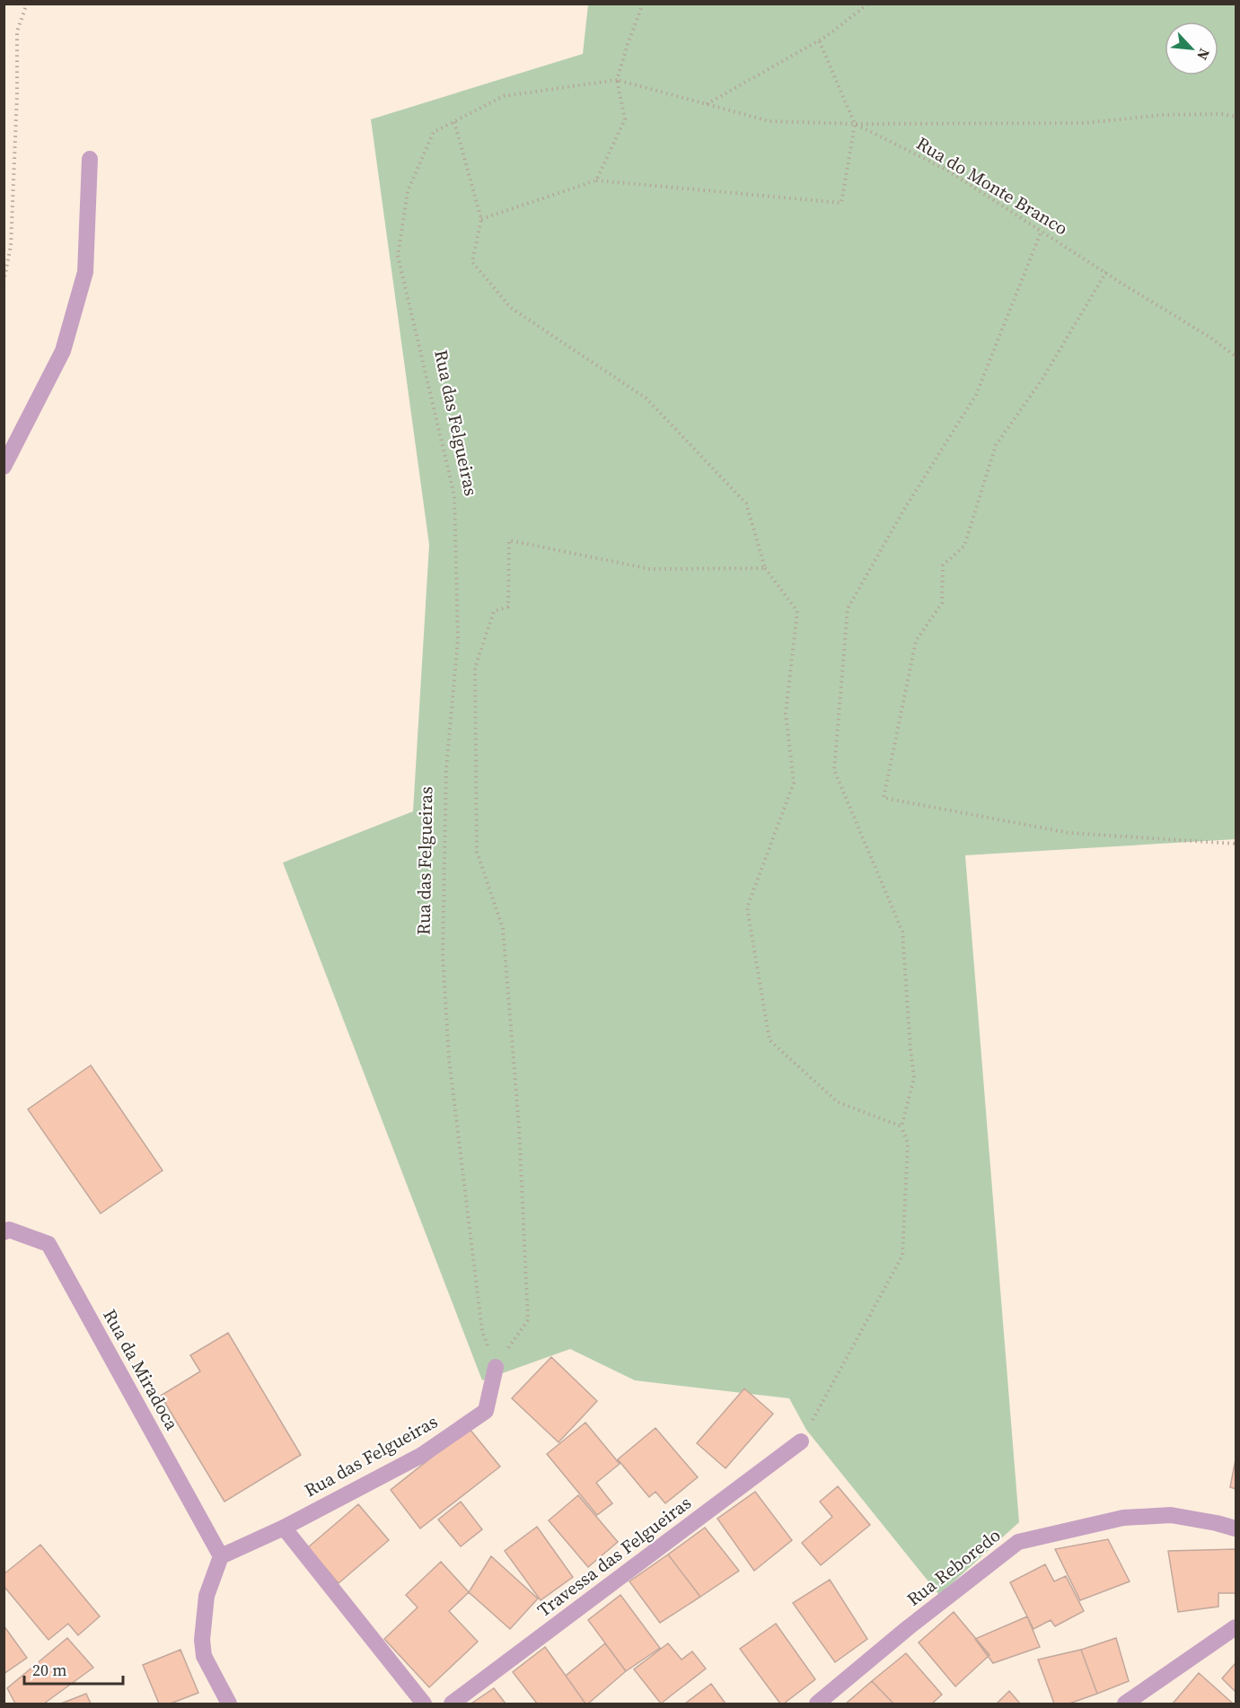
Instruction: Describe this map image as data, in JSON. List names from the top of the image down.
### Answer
{
  "streets": {
    "street": [
      "Rua das Felgueiras",
      "Rua da Miradoca",
      "Travessa das Felgueiras",
      "Rua Reboredo"
    ],
    "path": ["Rua do Monte Branco"]
  },
  "crossings": [
    ["Rua do Monte Branco", "Rua das Felgueiras"],
    ["Rua das Felgueiras", "Rua da Miradoca"]
  ],
  "scale_bar": "20 m",
  "north": "bottom right"
}
